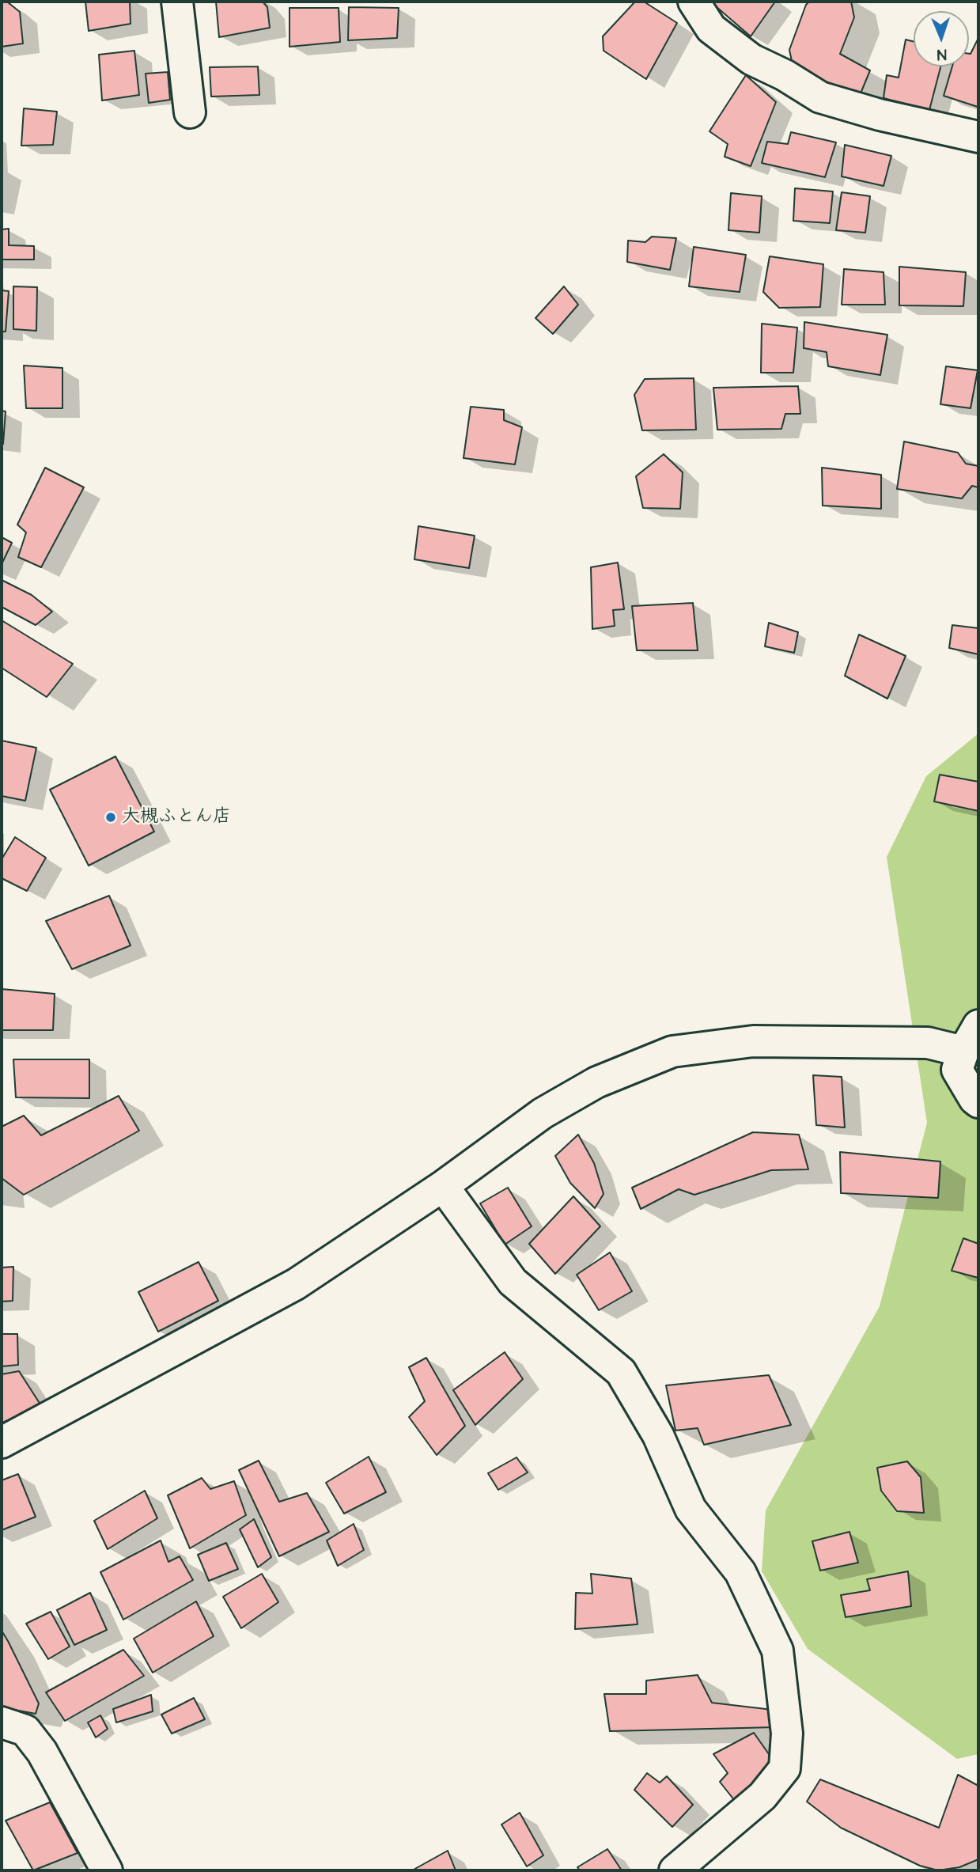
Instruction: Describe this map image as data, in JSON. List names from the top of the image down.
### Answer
{
  "places": ["大槻ふとん店"],
  "north": "bottom"
}
